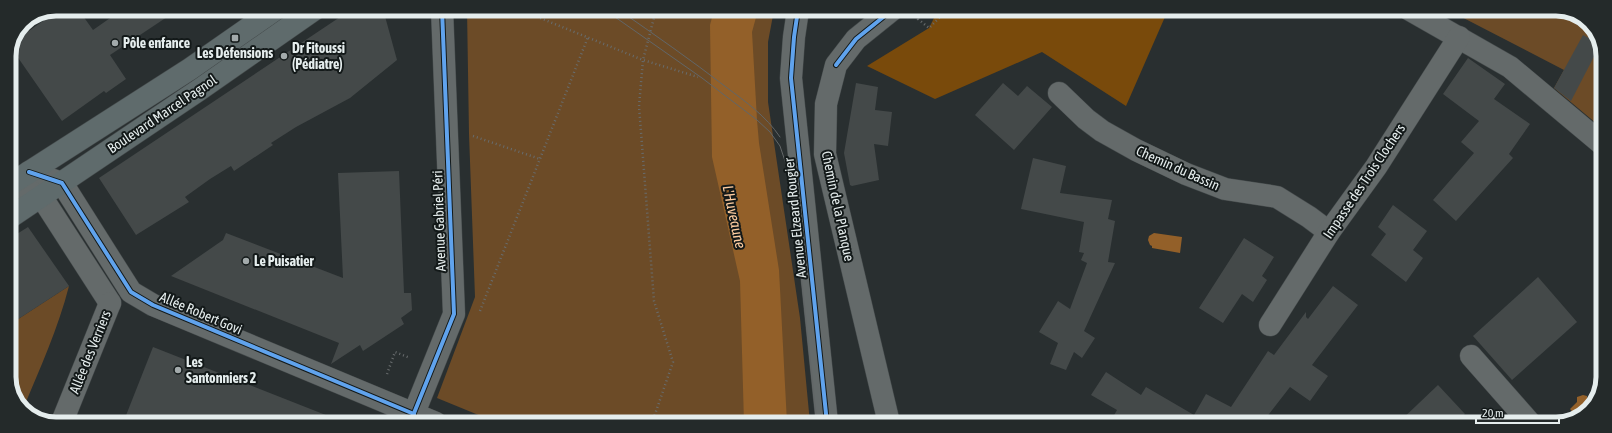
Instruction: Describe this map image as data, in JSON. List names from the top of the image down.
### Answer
{
  "streets": {
    "main road": ["Boulevard Marcel Pagnol"],
    "street": [
      "Chemin du Bassin",
      "Impasse des Trois Clochers",
      "Chemin de la Planque",
      "Avenue Elzeard Rougier",
      "Avenue Gabriel Péri",
      "Allée Robert Govi",
      "Allée des Verriers"
    ]
  },
  "crossings": [
    ["Boulevard Marcel Pagnol", "Allée Robert Govi"],
    ["Chemin du Bassin", "Impasse des Trois Clochers"]
  ],
  "water": ["L'Huveaune"],
  "places": {
    "transit": ["Les Défensions"],
    "other": [
      "Pôle enfance",
      "Dr Fitoussi (Pédiatre)",
      "Le Puisatier",
      "Les Santonniers 2"
    ]
  },
  "scale_bar": "20 m"
}
